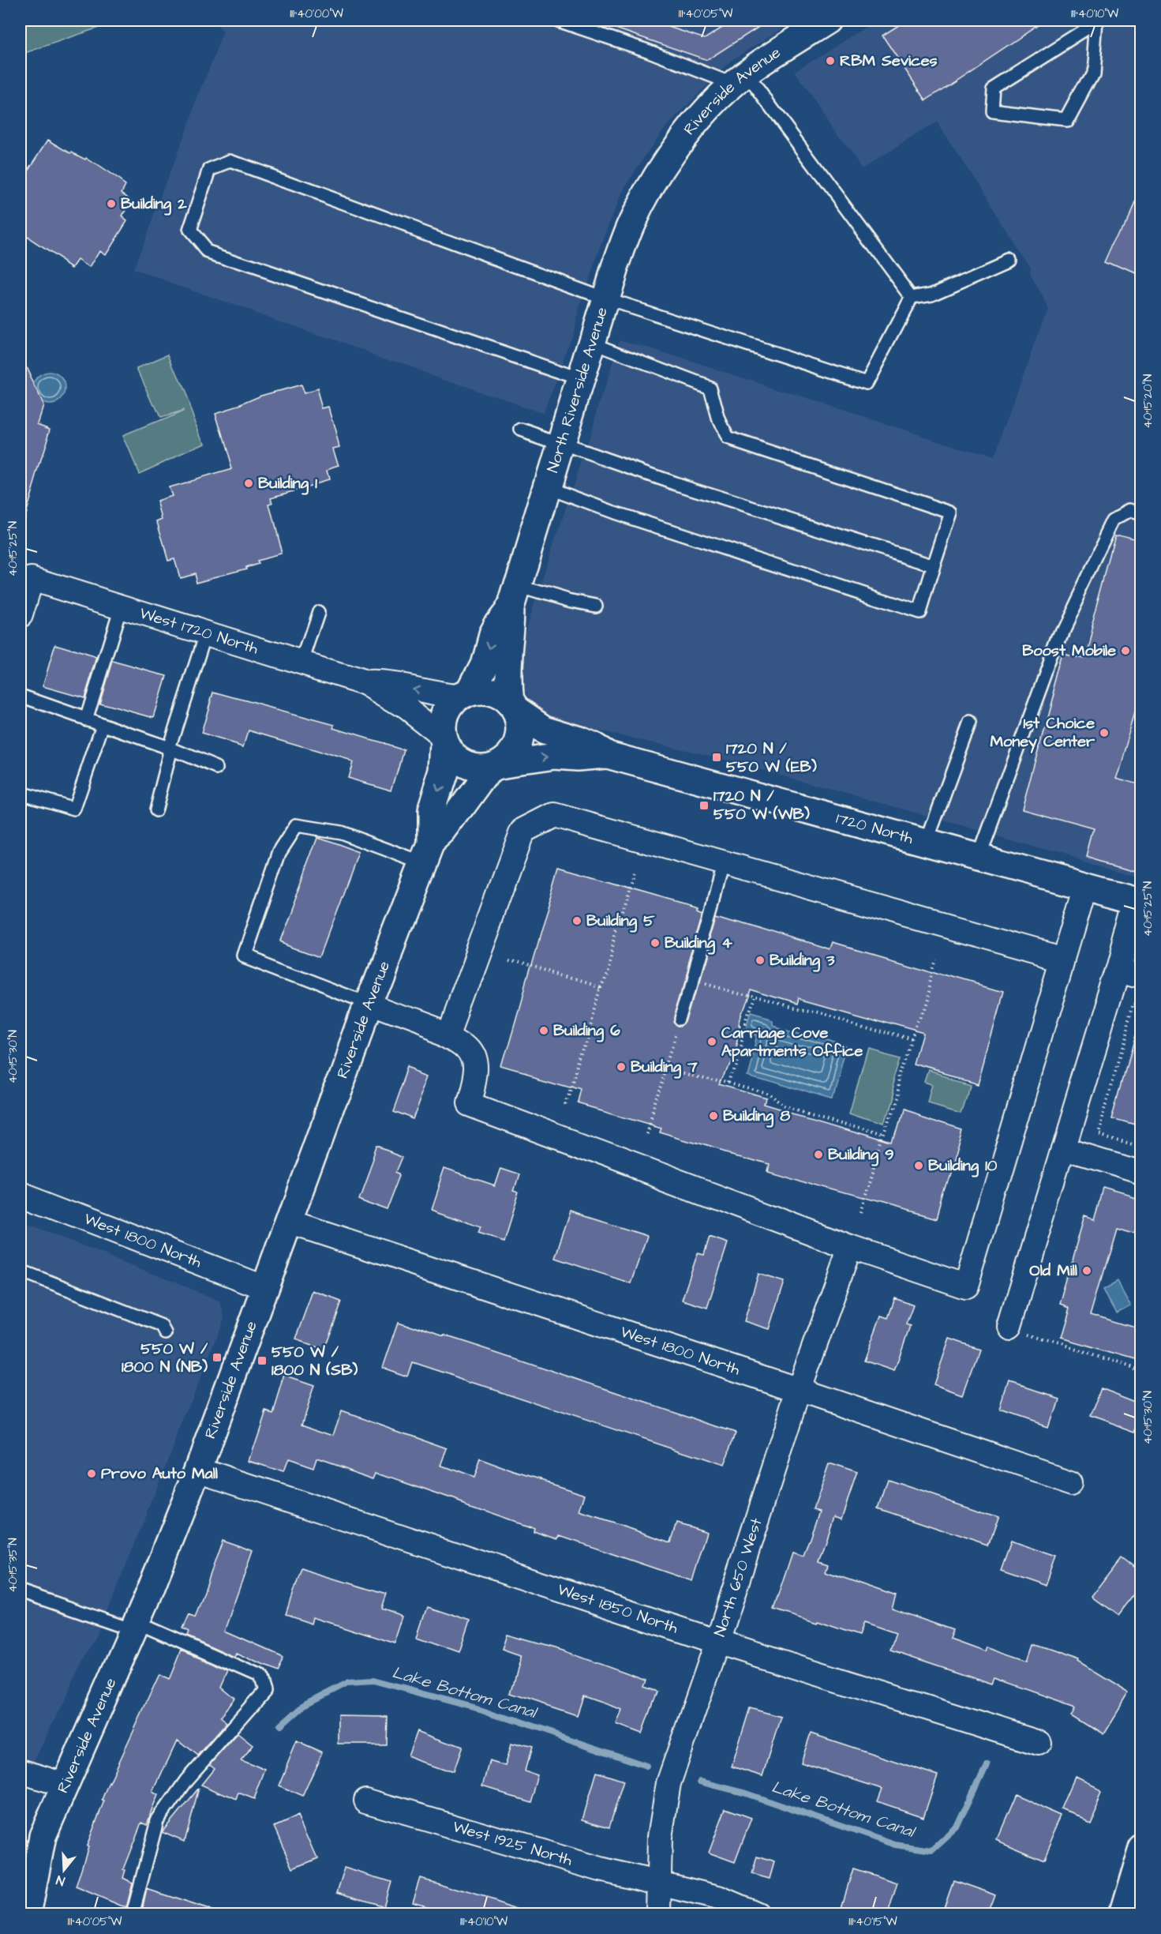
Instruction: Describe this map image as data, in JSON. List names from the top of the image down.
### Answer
{
  "streets": {
    "street": [
      "Riverside Avenue",
      "North Riverside Avenue",
      "West 1720 North",
      "1720 North",
      "West 1800 North",
      "North 650 West",
      "West 1850 North",
      "West 1925 North"
    ]
  },
  "crossings": [
    ["Riverside Avenue", "North Riverside Avenue"],
    ["Riverside Avenue", "West 1720 North"],
    ["Riverside Avenue", "1720 North"],
    ["Riverside Avenue", "West 1800 North"],
    ["Riverside Avenue", "West 1850 North"],
    ["North Riverside Avenue", "West 1720 North"],
    ["North Riverside Avenue", "1720 North"],
    ["West 1720 North", "1720 North"],
    ["West 1800 North", "North 650 West"],
    ["North 650 West", "West 1850 North"],
    ["North 650 West", "West 1925 North"]
  ],
  "water": ["Lake Bottom Canal"],
  "places": {
    "other": [
      "RBM Sevices",
      "Building 2",
      "Building 1",
      "Boost Mobile",
      "1st Choice Money Center",
      "Building 5",
      "Building 4",
      "Building 3",
      "Building 6",
      "Carriage Cove Apartments Office",
      "Building 7",
      "Building 8",
      "Building 9",
      "Building 10",
      "Old Mill",
      "Provo Auto Mall"
    ],
    "transit": [
      "1720 N / 550 W (EB)",
      "1720 N / 550 W (WB)",
      "550 W / 1800 N (NB)",
      "550 W / 1800 N (SB)"
    ]
  },
  "north": "bottom",
  "coordinates": [
    "111°40'00\"W",
    "111°40'05\"W",
    "111°40'10\"W",
    "40°15'20\"N",
    "40°15'25\"N",
    "40°15'30\"N",
    "40°15'35\"N",
    "111°40'15\"W"
  ]
}
